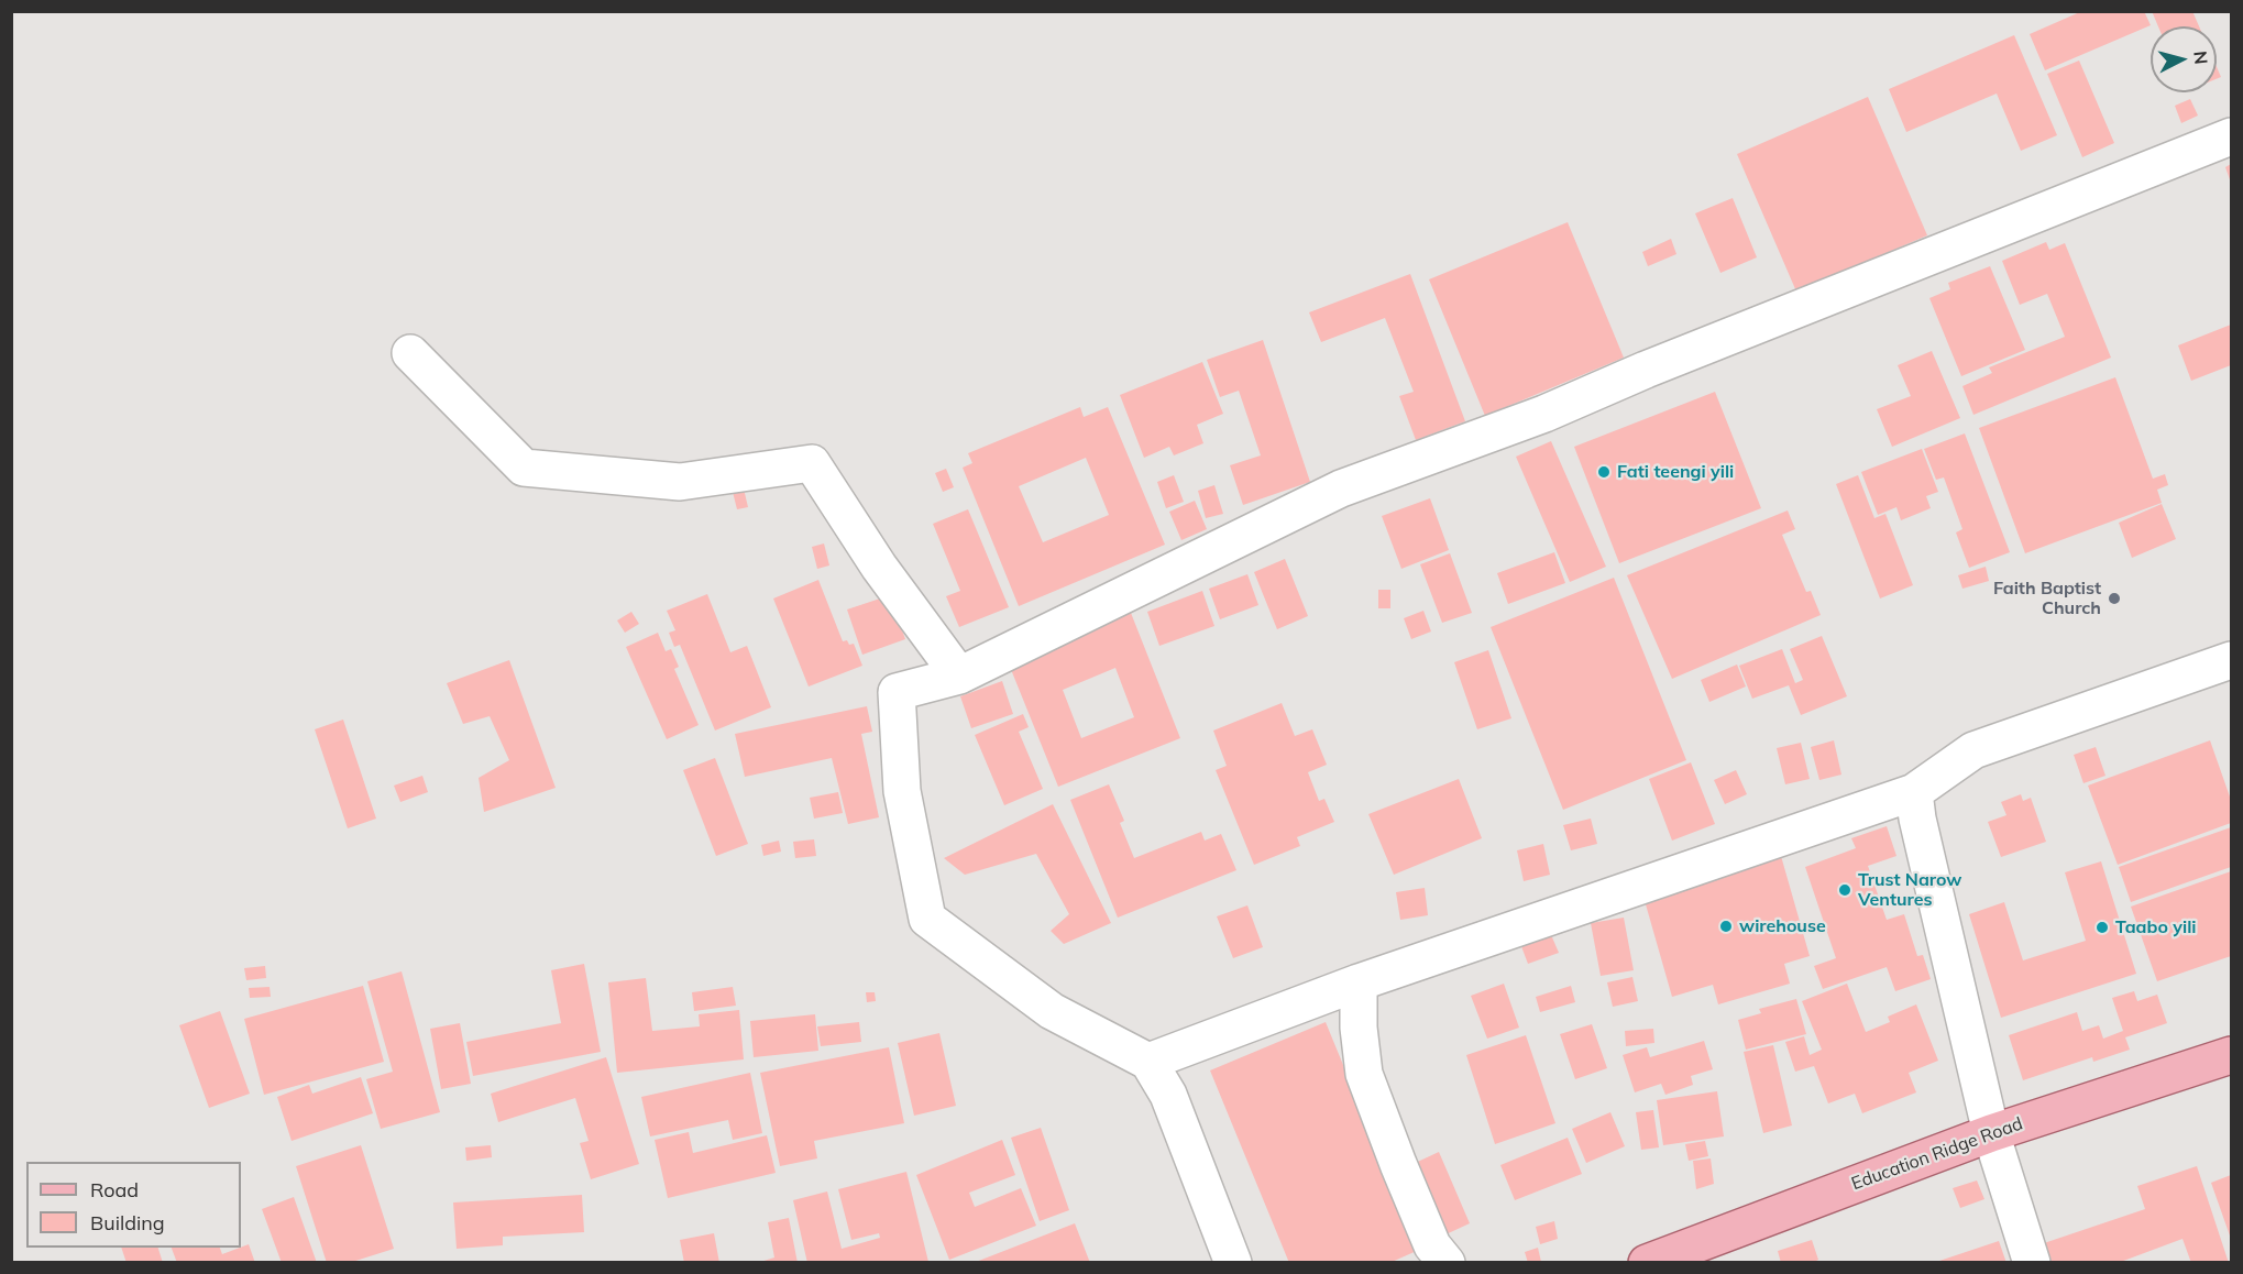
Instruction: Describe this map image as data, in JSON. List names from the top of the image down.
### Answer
{
  "streets": {
    "main road": ["Education Ridge Road"]
  },
  "places": [
    "Fati teengi yili",
    "Faith Baptist Church",
    "Trust Narow Ventures",
    "wirehouse",
    "Taabo yili"
  ],
  "legend": ["Road", "Building"],
  "north": "right"
}
